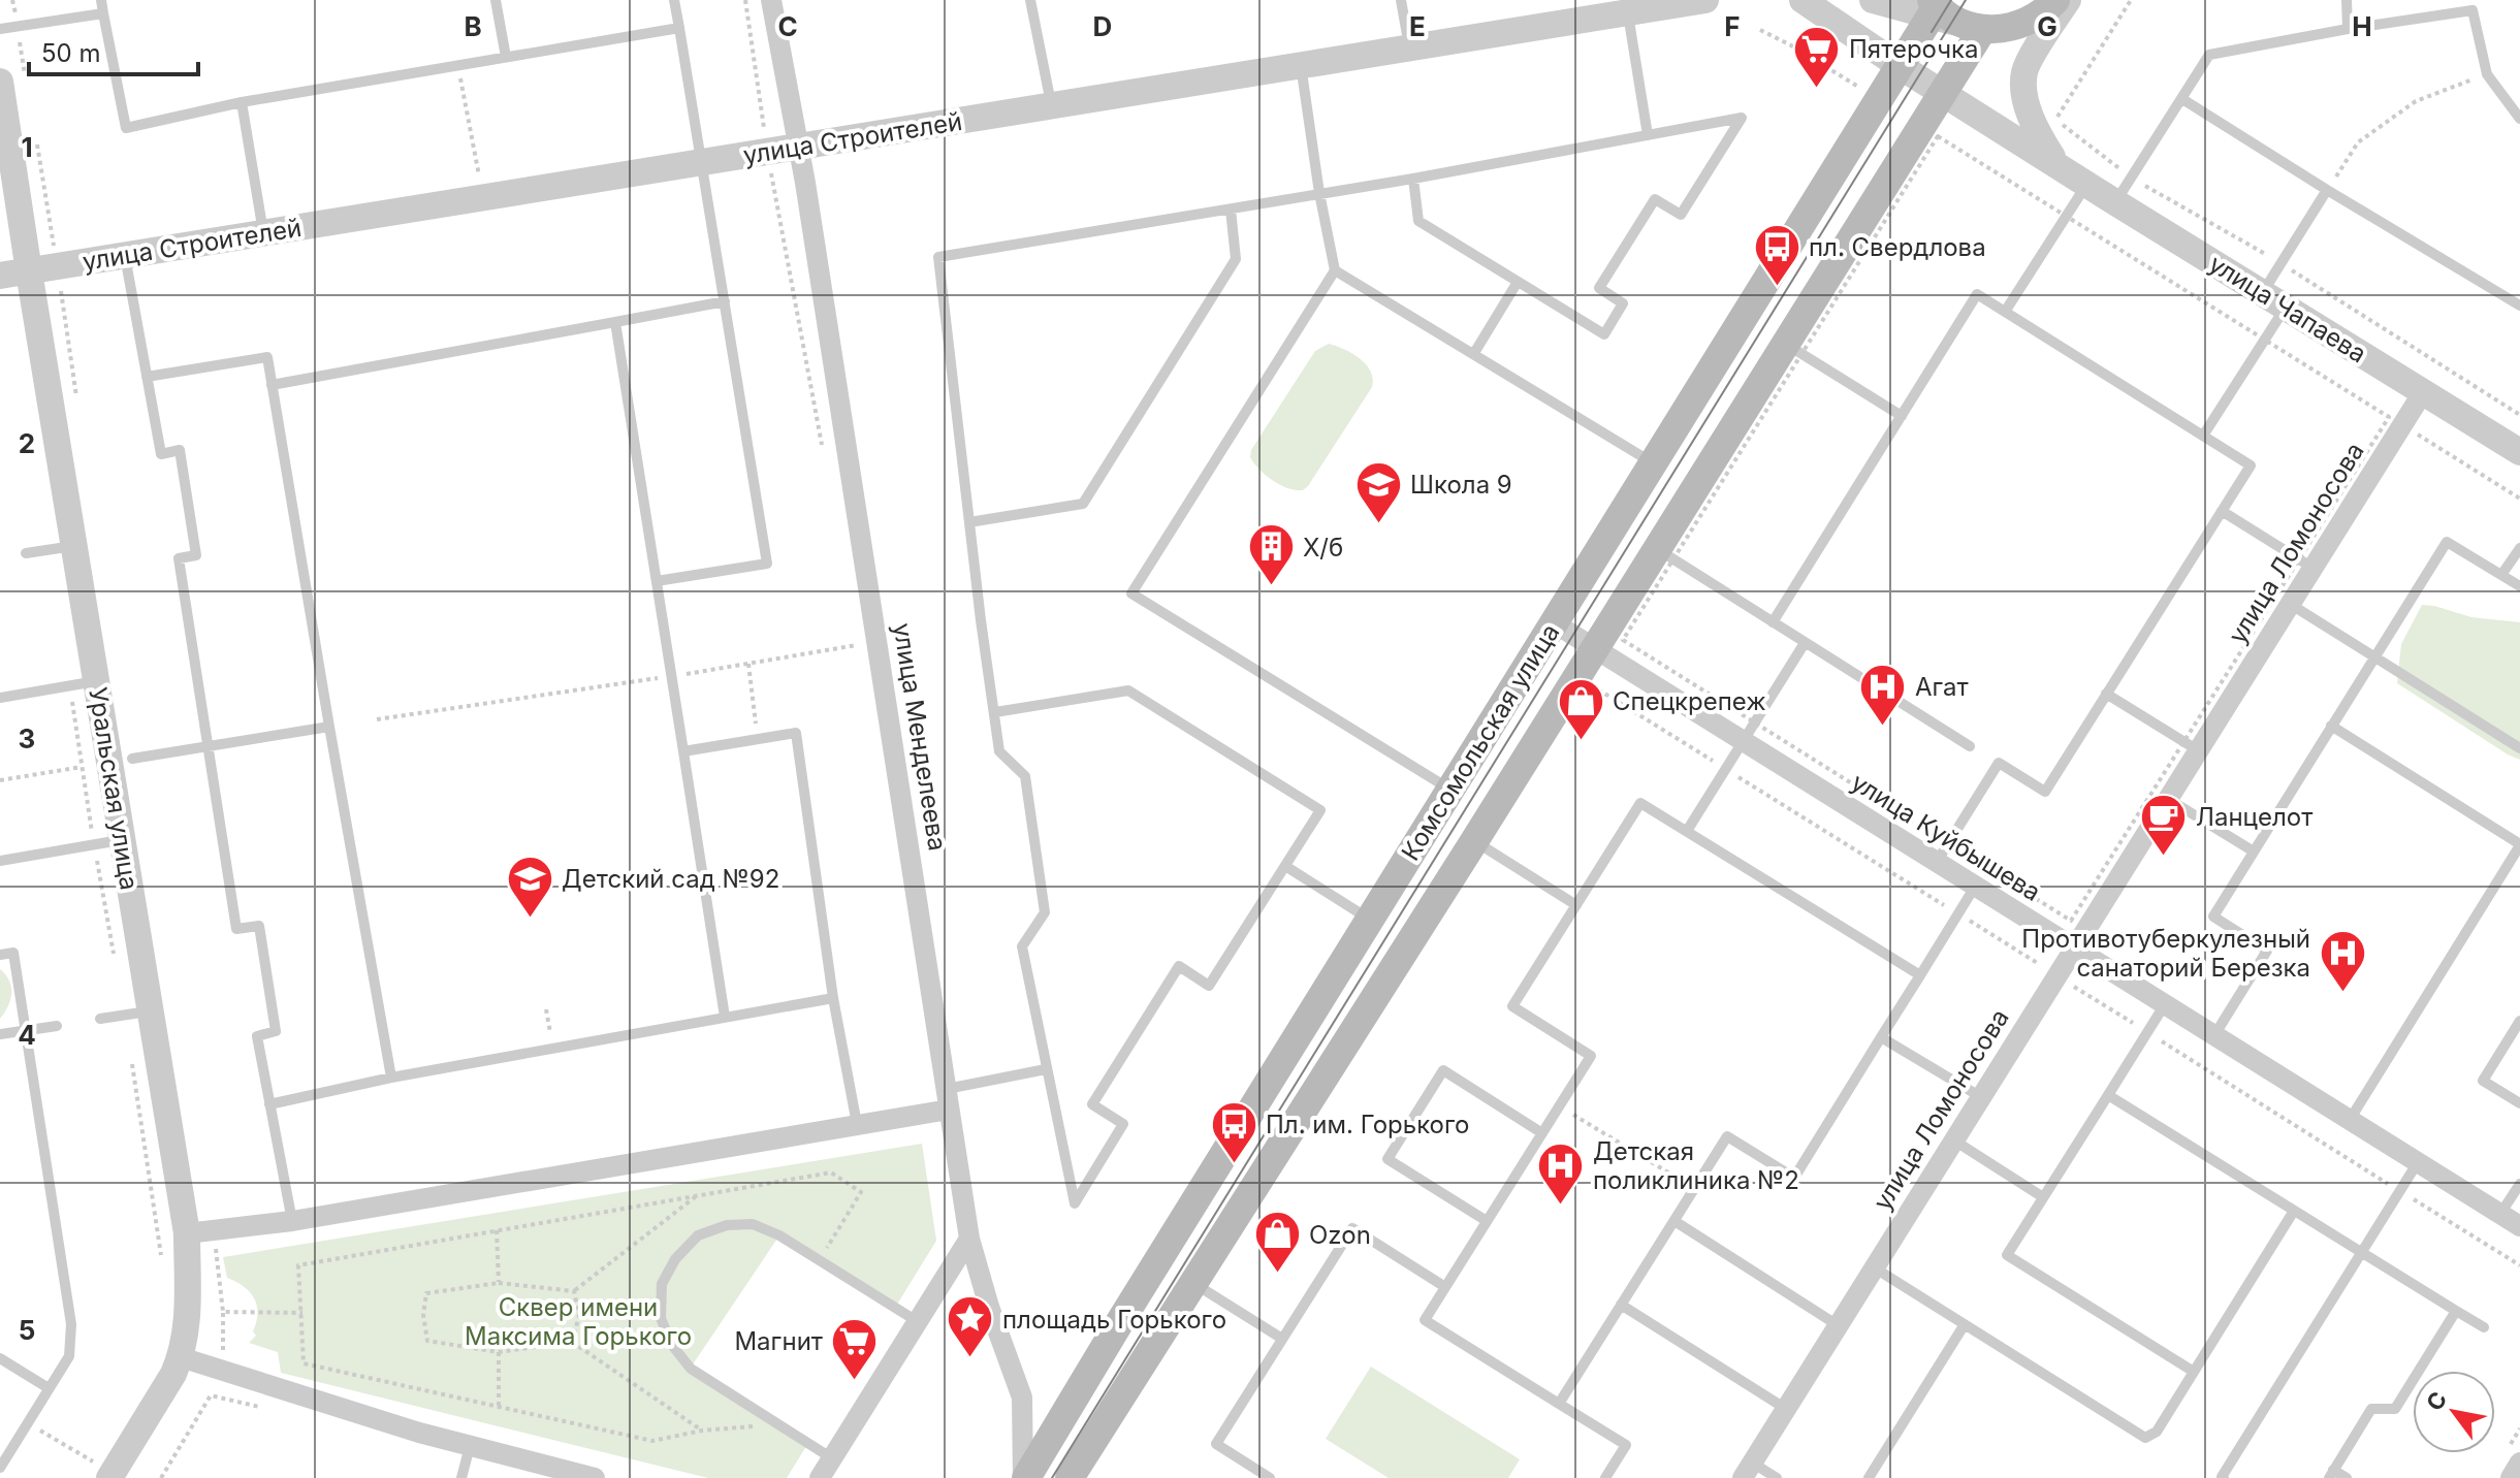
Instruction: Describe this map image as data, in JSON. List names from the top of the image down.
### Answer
{
  "streets": {
    "main road": ["Комсомольская улица"],
    "street": [
      "улица Строителей",
      "улица Чапаева",
      "улица Ломоносова",
      "улица Менделеева",
      "Уральская улица",
      "улица Куйбышева"
    ]
  },
  "crossings": [
    ["улица Строителей", "улица Менделеева"],
    ["улица Строителей", "Уральская улица"],
    ["улица Чапаева", "улица Ломоносова"],
    ["улица Чапаева", "Комсомольская улица"],
    ["улица Ломоносова", "улица Куйбышева"],
    ["улица Менделеева", "Комсомольская улица"],
    ["Комсомольская улица", "улица Куйбышева"]
  ],
  "parks": ["Сквер имени Максима Горького"],
  "places": {
    "supermarket": ["Пятерочка", "Магнит"],
    "bus stop": ["пл. Свердлова", "Пл. им. Горького"],
    "school or university": ["Школа 9", "Детский сад №92"],
    "building": ["Х/б"],
    "hospital": ["Агат", "Противотуберкулезный санаторий Березка", "Детская поликлиника №2"],
    "shop": ["Спецкрепеж", "Ozon"],
    "cafe": ["Ланцелот"],
    "place": ["площадь Горького"]
  },
  "scale_bar": "50 m",
  "north": "top left",
  "grid": {
    "columns": [
      "B",
      "C",
      "D",
      "E",
      "F",
      "G",
      "H"
    ],
    "rows": [
      "1",
      "2",
      "3",
      "4",
      "5"
    ]
  }
}
